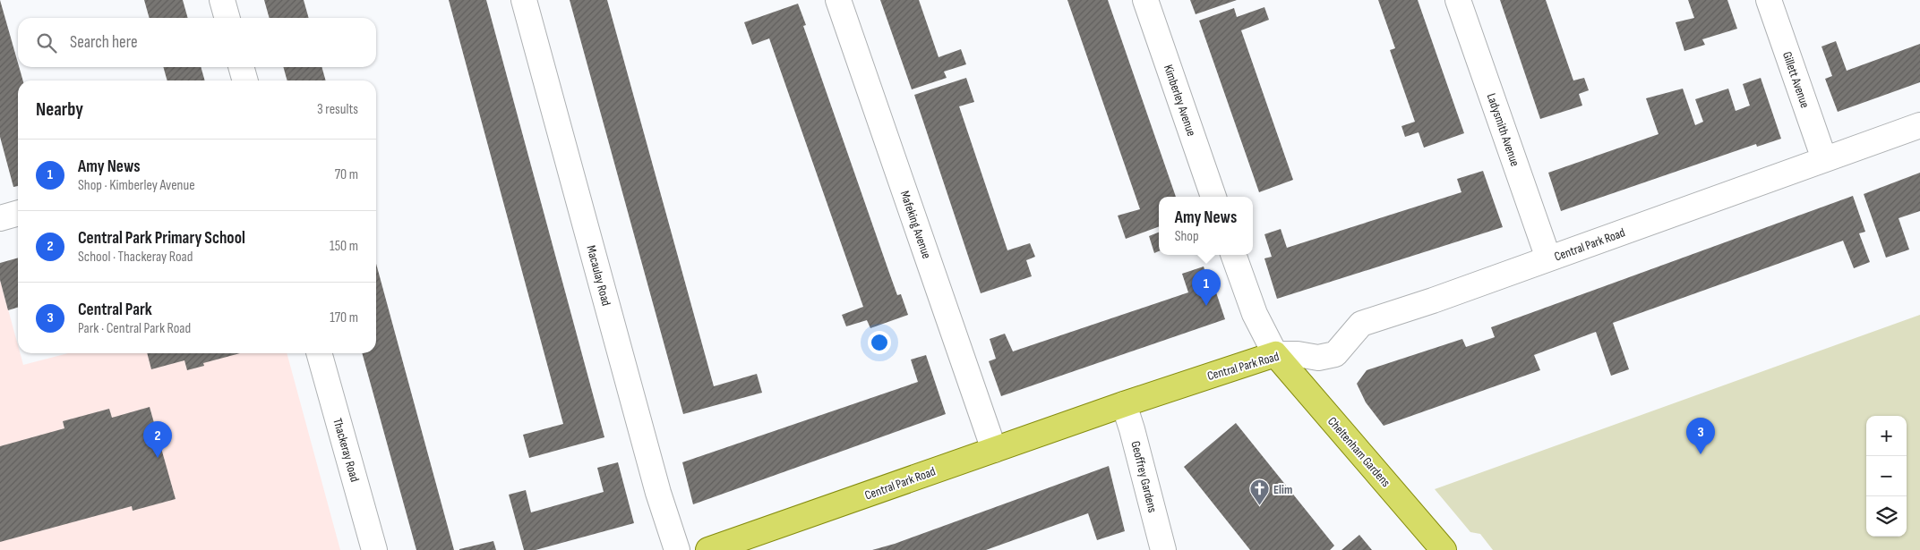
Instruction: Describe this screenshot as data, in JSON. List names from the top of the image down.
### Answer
{
  "streets": {
    "main road": ["Central Park Road", "Cheltenham Gardens"],
    "street": [
      "Gillett Avenue",
      "Kimberley Avenue",
      "Ladysmith Avenue",
      "Mafeking Avenue",
      "Macaulay Road",
      "Thackeray Road",
      "Geoffrey Gardens"
    ]
  },
  "crossings": [
    ["Gillett Avenue", "Central Park Road"],
    ["Ladysmith Avenue", "Central Park Road"],
    ["Mafeking Avenue", "Central Park Road"],
    ["Central Park Road", "Cheltenham Gardens"],
    ["Central Park Road", "Geoffrey Gardens"]
  ],
  "places": {
    "church": ["Elim"]
  },
  "page": {
    "search": "Search here",
    "heading": ["Nearby", "3 results"],
    "list": [
      {
        "mark": "1",
        "name": "Amy News",
        "note": "Shop · Kimberley Avenue",
        "value": "70 m"
      },
      {
        "mark": "2",
        "name": "Central Park Primary School",
        "note": "School · Thackeray Road",
        "value": "150 m"
      },
      {
        "mark": "3",
        "name": "Central Park",
        "note": "Park · Central Park Road",
        "value": "170 m"
      }
    ],
    "popup": ["Amy News", "Shop"],
    "pins": ["1", "3", "2"],
    "map_buttons": ["+", "−"]
  }
}
